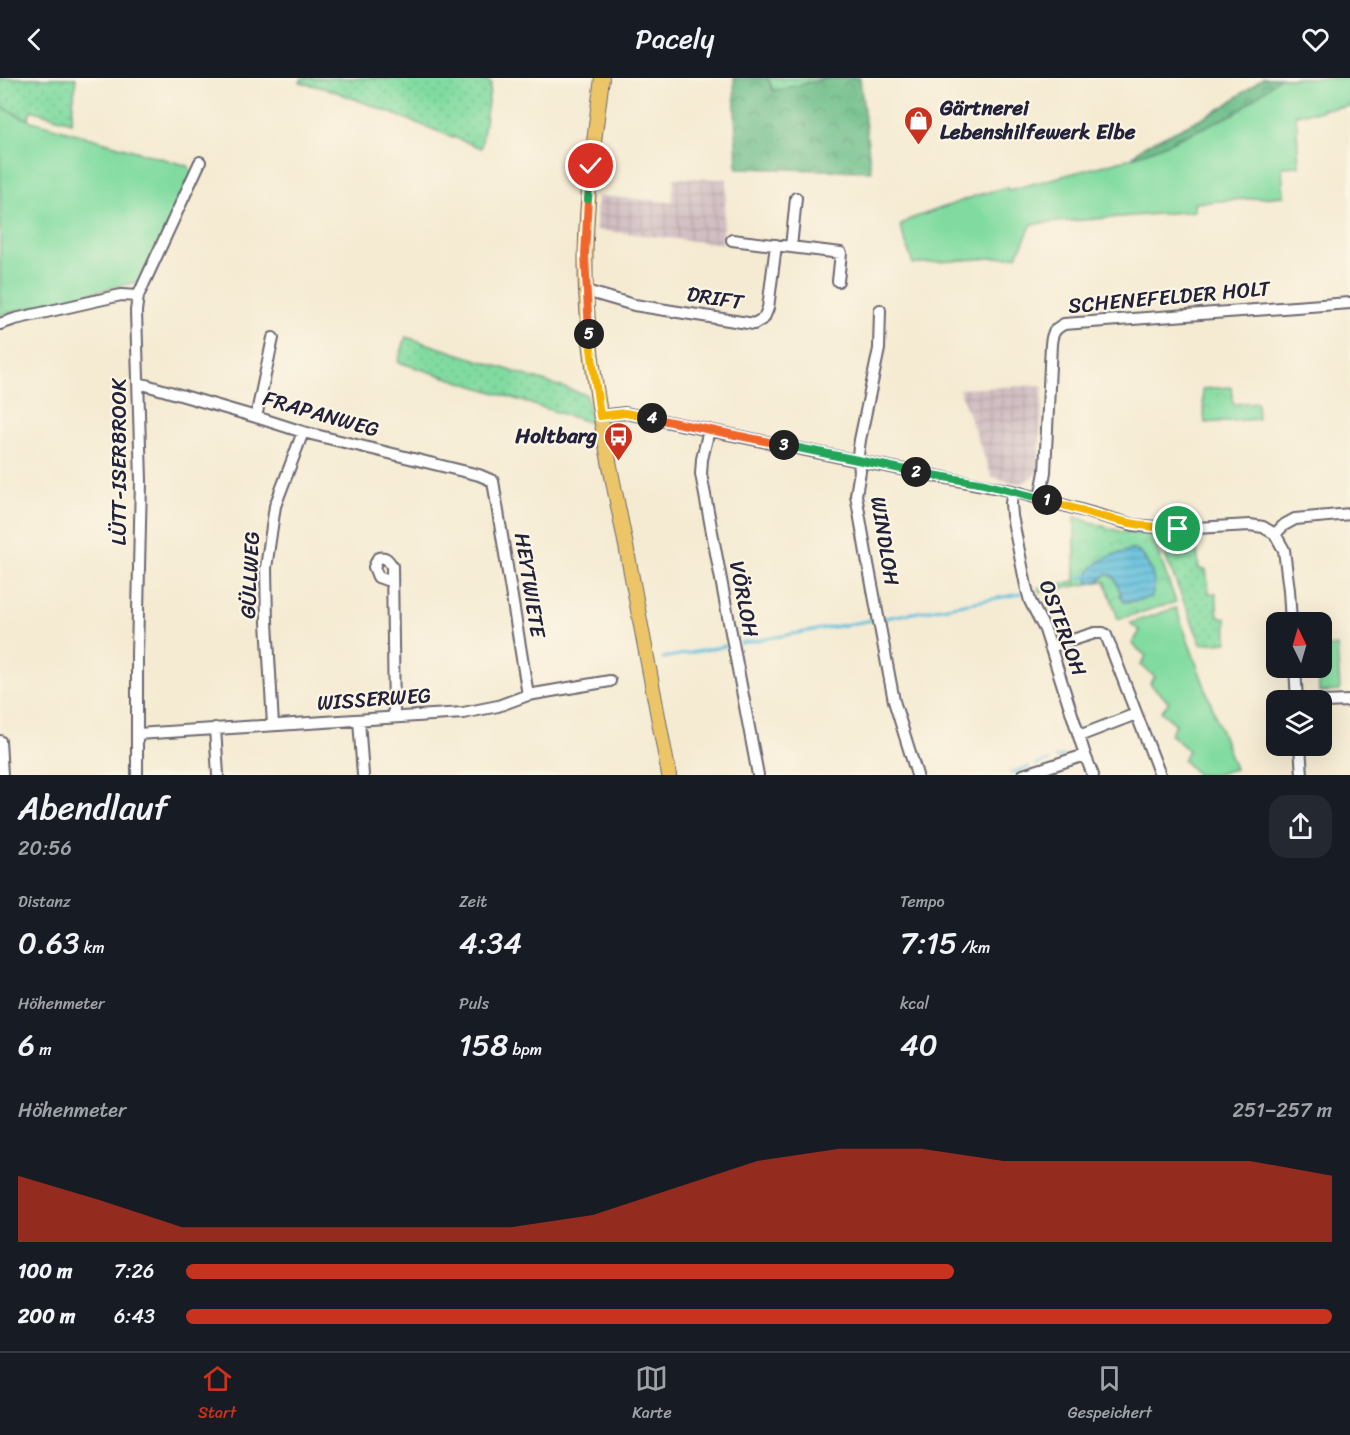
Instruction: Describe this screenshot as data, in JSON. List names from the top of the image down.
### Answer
{
  "streets": {
    "street": [
      "SCHENEFELDER HOLT",
      "DRIFT",
      "FRAPANWEG",
      "LÜTT-ISERBROOK",
      "WINDLOH",
      "GÜLLWEG",
      "HEYTWIETE",
      "VÖRLOH",
      "OSTERLOH",
      "WISSERWEG"
    ]
  },
  "crossings": [
    ["FRAPANWEG", "LÜTT-ISERBROOK"],
    ["FRAPANWEG", "GÜLLWEG"],
    ["FRAPANWEG", "HEYTWIETE"],
    ["LÜTT-ISERBROOK", "WISSERWEG"],
    ["GÜLLWEG", "WISSERWEG"],
    ["HEYTWIETE", "WISSERWEG"]
  ],
  "places": {
    "shop": ["Gärtnerei Lebenshilfewerk Elbe"],
    "bus stop": ["Holtbarg"]
  },
  "north": "top",
  "page": {
    "header": "Pacely",
    "pins": [
      "5",
      "4",
      "3",
      "2",
      "1"
    ],
    "heading": ["Abendlauf", "20:56"],
    "stats": [
      ["Distanz", "0.63 km"],
      ["Zeit", "4:34"],
      ["Tempo", "7:15 /km"],
      ["Höhenmeter", "6 m"],
      ["Puls", "158 bpm"],
      ["kcal", "40"]
    ],
    "chart": ["Höhenmeter", "251–257 m"],
    "list": [
      {
        "name": "100 m",
        "note": "7:26"
      },
      {
        "name": "200 m",
        "note": "6:43"
      }
    ],
    "tabs": ["Start", "Karte", "Gespeichert"]
  }
}
